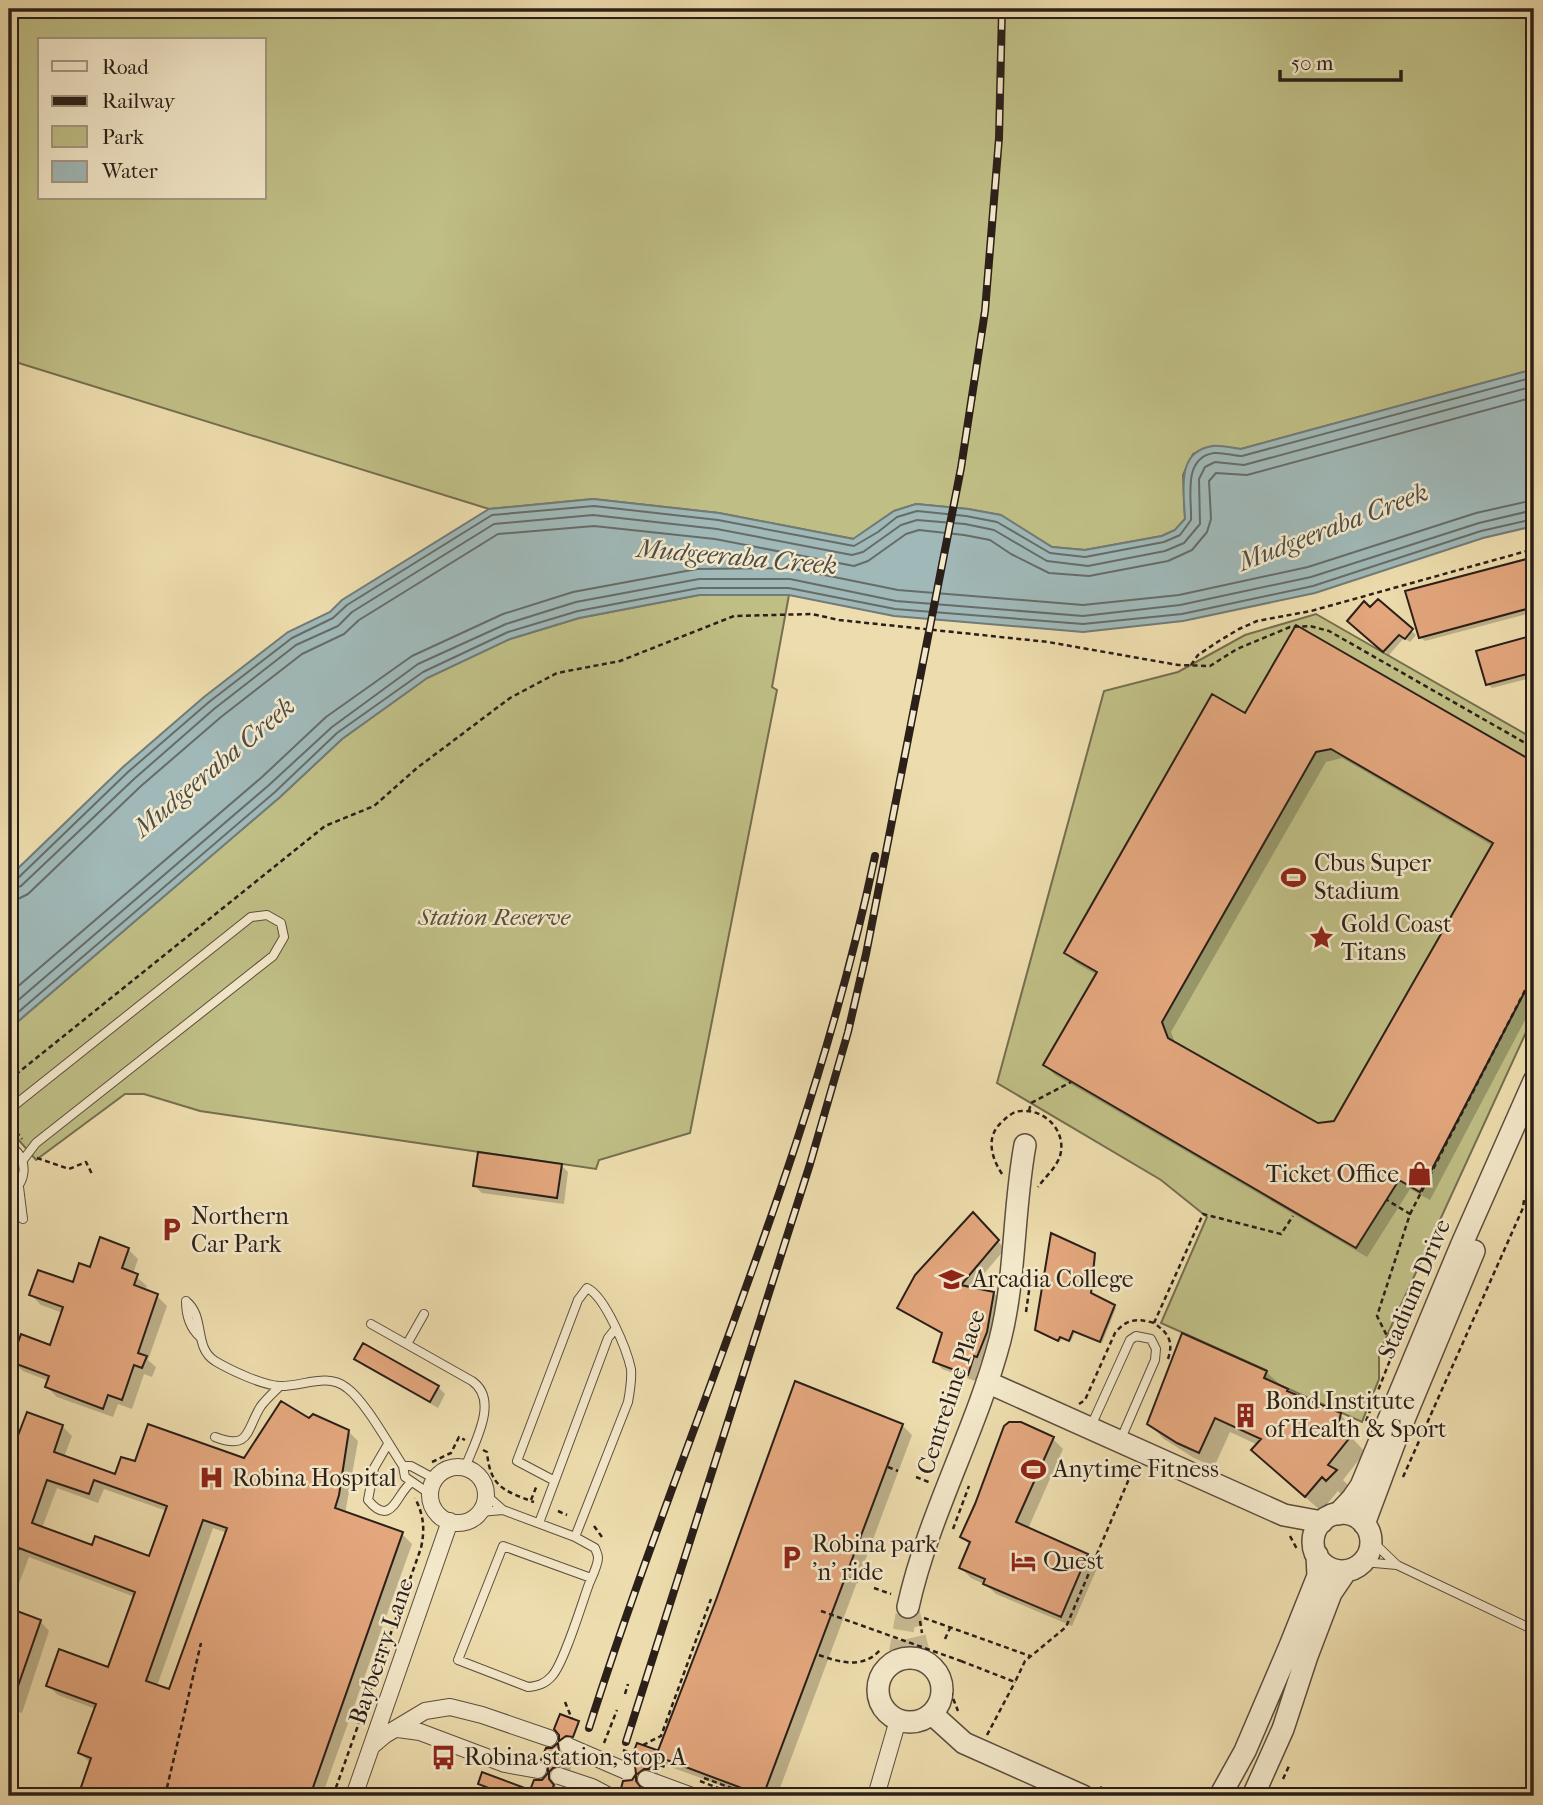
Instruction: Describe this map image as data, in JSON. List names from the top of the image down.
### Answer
{
  "streets": {
    "street": ["Stadium Drive", "Centreline Place", "Bayberry Lane"]
  },
  "water": ["Mudgeeraba Creek"],
  "parks": ["Station Reserve"],
  "places": {
    "sports": ["Cbus Super Stadium", "Anytime Fitness"],
    "place": ["Gold Coast Titans"],
    "shop": ["Ticket Office"],
    "parking": ["Northern Car Park", "Robina park 'n' ride"],
    "school or university": ["Arcadia College"],
    "building": ["Bond Institute of Health & Sport"],
    "hospital": ["Robina Hospital"],
    "hotel": ["Quest"],
    "bus stop": ["Robina station, stop A"]
  },
  "legend": [
    "Road",
    "Railway",
    "Park",
    "Water"
  ],
  "scale_bar": "50 m"
}
